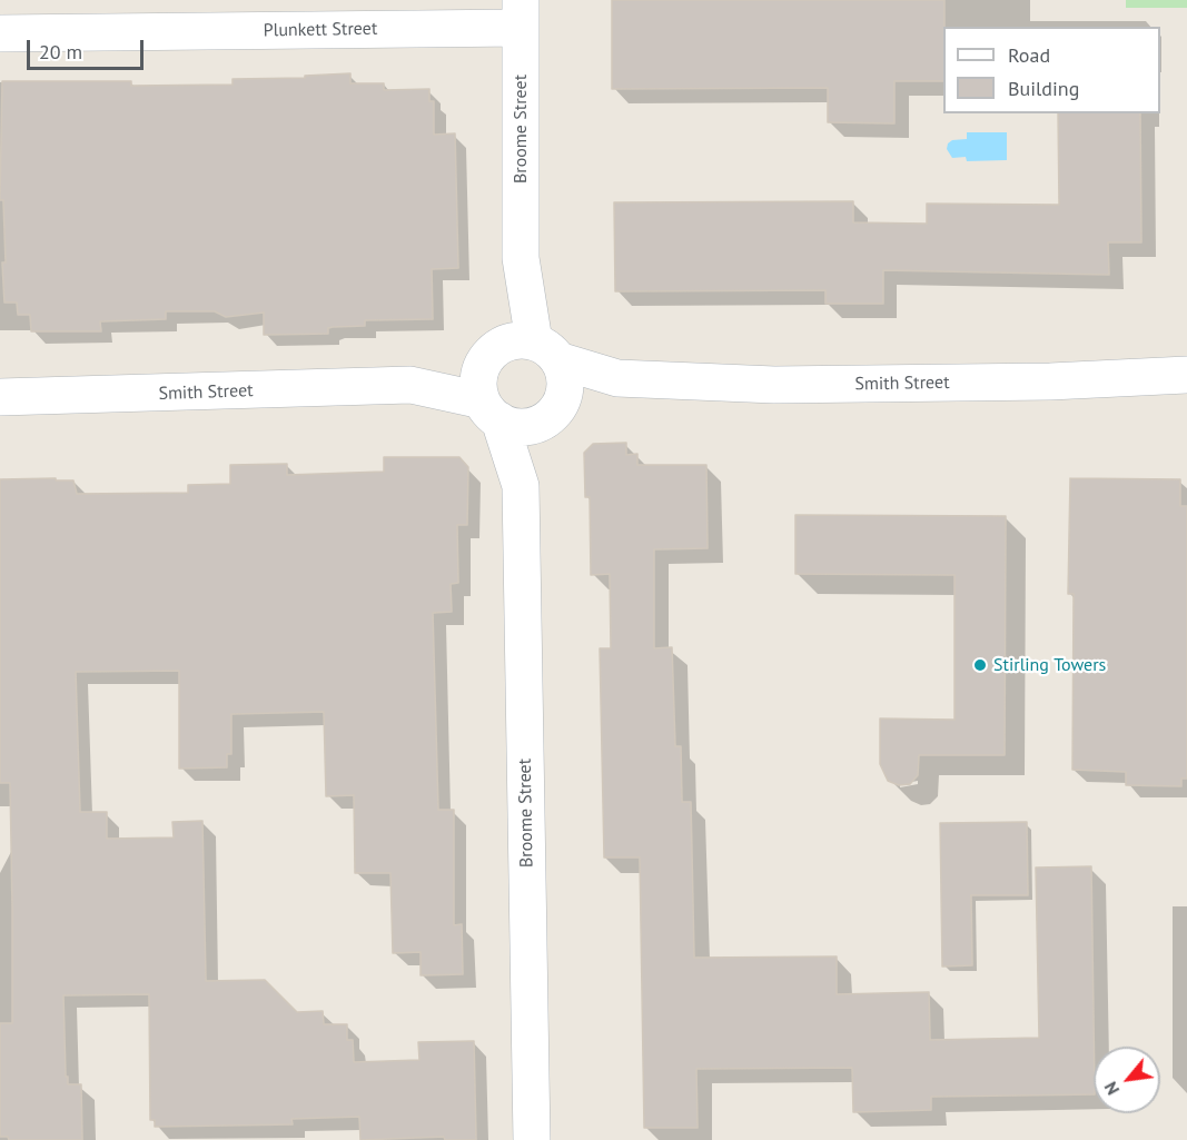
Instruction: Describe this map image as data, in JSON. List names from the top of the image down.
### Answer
{
  "streets": {
    "street": ["Plunkett Street", "Broome Street", "Smith Street"]
  },
  "crossings": [
    ["Plunkett Street", "Broome Street"],
    ["Broome Street", "Smith Street"]
  ],
  "places": ["Stirling Towers"],
  "legend": ["Road", "Building"],
  "scale_bar": "20 m",
  "north": "bottom left"
}
